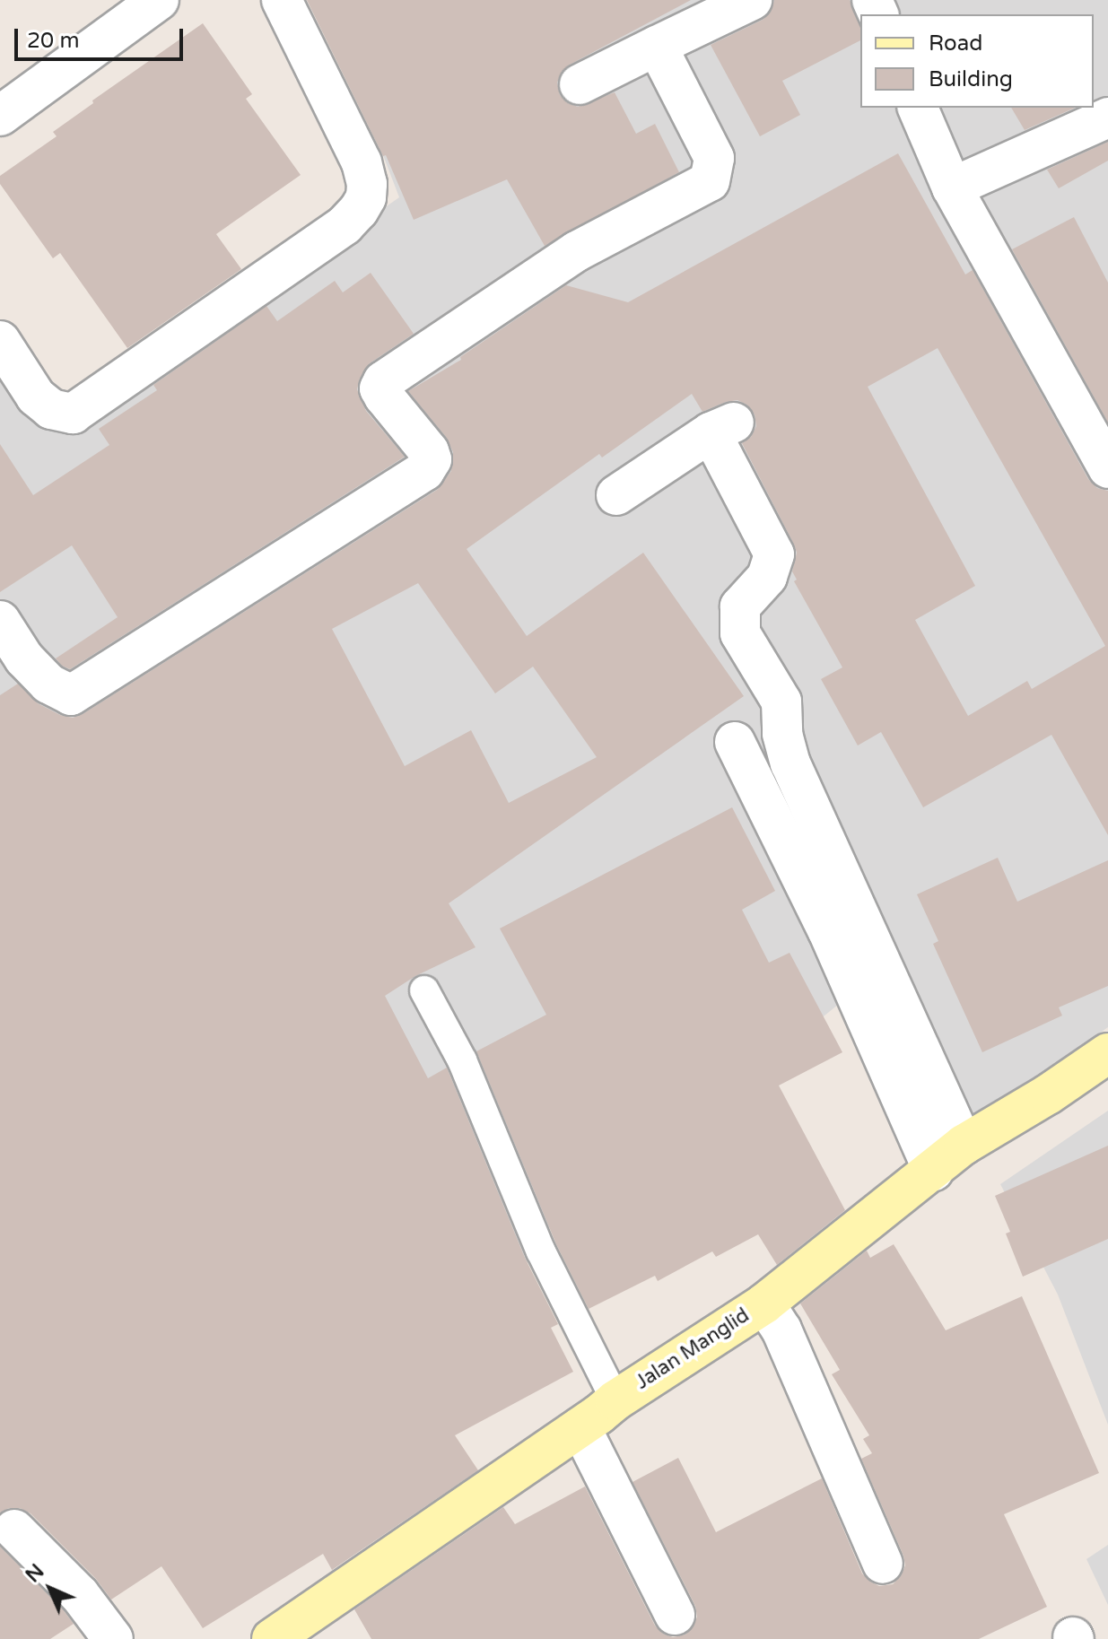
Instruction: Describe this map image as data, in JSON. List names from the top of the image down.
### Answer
{
  "streets": {
    "street": ["Jalan Manglid"]
  },
  "legend": ["Road", "Building"],
  "scale_bar": "20 m",
  "north": "top left"
}
